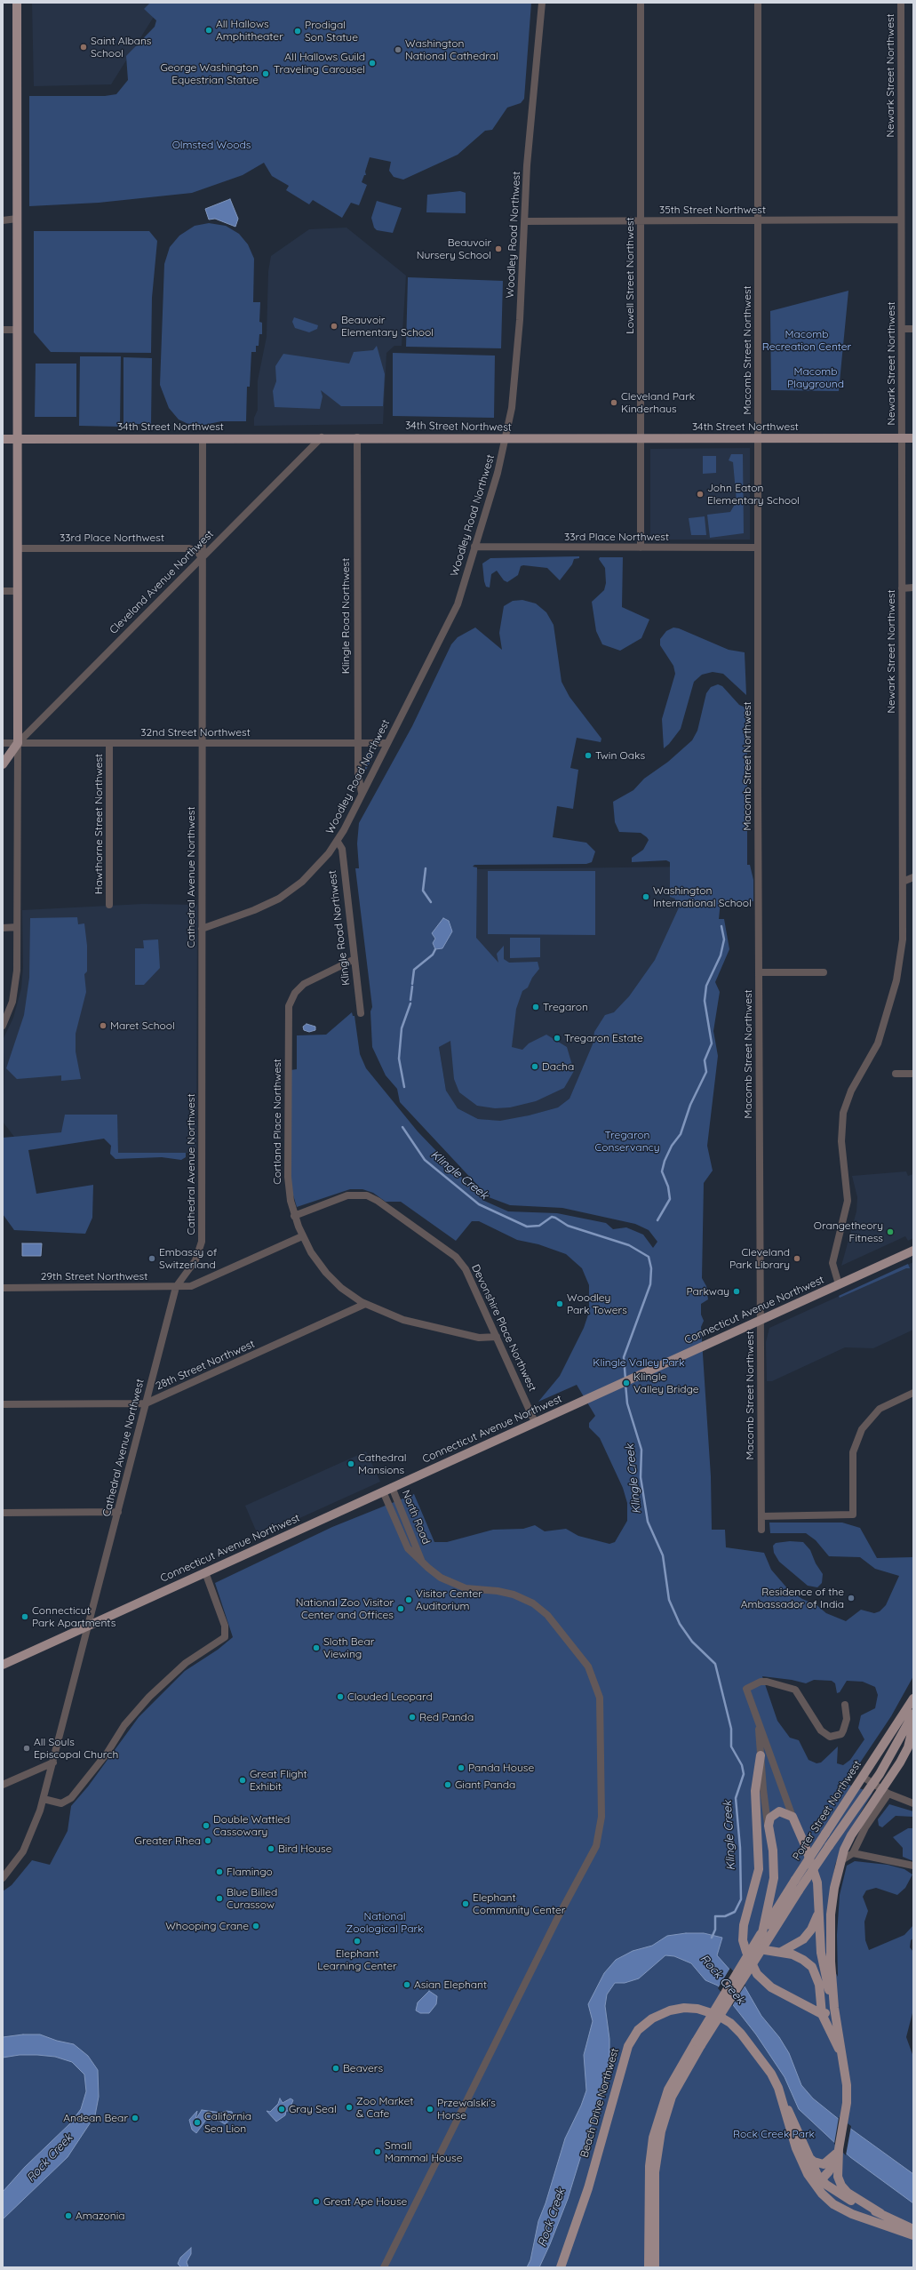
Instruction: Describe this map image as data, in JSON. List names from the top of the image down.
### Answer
{
  "streets": {
    "main road": [
      "34th Street Northwest",
      "Cleveland Avenue Northwest",
      "Connecticut Avenue Northwest",
      "Porter Street Northwest",
      "Beach Drive Northwest"
    ],
    "street": [
      "Newark Street Northwest",
      "35th Street Northwest",
      "Woodley Road Northwest",
      "Lowell Street Northwest",
      "Macomb Street Northwest",
      "33rd Place Northwest",
      "Klingle Road Northwest",
      "32nd Street Northwest",
      "Hawthorne Street Northwest",
      "Cathedral Avenue Northwest",
      "Cortland Place Northwest",
      "29th Street Northwest",
      "Devonshire Place Northwest",
      "28th Street Northwest",
      "North Road"
    ]
  },
  "crossings": [
    ["Newark Street Northwest", "35th Street Northwest"],
    ["Newark Street Northwest", "34th Street Northwest"],
    ["Newark Street Northwest", "Connecticut Avenue Northwest"],
    ["35th Street Northwest", "Woodley Road Northwest"],
    ["35th Street Northwest", "Lowell Street Northwest"],
    ["35th Street Northwest", "Macomb Street Northwest"],
    ["Woodley Road Northwest", "34th Street Northwest"],
    ["Woodley Road Northwest", "33rd Place Northwest"],
    ["Woodley Road Northwest", "Klingle Road Northwest"],
    ["Woodley Road Northwest", "32nd Street Northwest"],
    ["Woodley Road Northwest", "Cathedral Avenue Northwest"],
    ["Lowell Street Northwest", "34th Street Northwest"],
    ["Lowell Street Northwest", "33rd Place Northwest"],
    ["Macomb Street Northwest", "34th Street Northwest"],
    ["Macomb Street Northwest", "33rd Place Northwest"],
    ["Macomb Street Northwest", "Connecticut Avenue Northwest"],
    ["34th Street Northwest", "Cleveland Avenue Northwest"],
    ["34th Street Northwest", "Klingle Road Northwest"],
    ["34th Street Northwest", "Cathedral Avenue Northwest"],
    ["33rd Place Northwest", "Cleveland Avenue Northwest"],
    ["33rd Place Northwest", "Cathedral Avenue Northwest"],
    ["Cleveland Avenue Northwest", "32nd Street Northwest"],
    ["Cleveland Avenue Northwest", "Cathedral Avenue Northwest"],
    ["Klingle Road Northwest", "32nd Street Northwest"],
    ["Klingle Road Northwest", "Cortland Place Northwest"],
    ["32nd Street Northwest", "Hawthorne Street Northwest"],
    ["32nd Street Northwest", "Cathedral Avenue Northwest"],
    ["Cathedral Avenue Northwest", "29th Street Northwest"],
    ["Cathedral Avenue Northwest", "Connecticut Avenue Northwest"],
    ["Cathedral Avenue Northwest", "28th Street Northwest"],
    ["Cortland Place Northwest", "29th Street Northwest"],
    ["Cortland Place Northwest", "Devonshire Place Northwest"],
    ["Cortland Place Northwest", "28th Street Northwest"],
    ["Connecticut Avenue Northwest", "Devonshire Place Northwest"],
    ["Connecticut Avenue Northwest", "North Road"]
  ],
  "water": ["Klingle Creek", "Rock Creek"],
  "parks": [
    "Olmsted Woods",
    "Macomb Recreation Center",
    "Macomb Playground",
    "Tregaron Conservancy",
    "Klingle Valley Park",
    "National Zoological Park",
    "Rock Creek Park"
  ],
  "places": [
    "All Hallows Amphitheater",
    "Prodigal Son Statue",
    "Saint Albans School",
    "Washington National Cathedral",
    "All Hallows Guild Traveling Carousel",
    "George Washington Equestrian Statue",
    "Beauvoir Nursery School",
    "Beauvoir Elementary School",
    "Cleveland Park Kinderhaus",
    "John Eaton Elementary School",
    "Twin Oaks",
    "Washington International School",
    "Tregaron",
    "Maret School",
    "Tregaron Estate",
    "Dacha",
    "Orangetheory Fitness",
    "Embassy of Switzerland",
    "Cleveland Park Library",
    "Parkway",
    "Woodley Park Towers",
    "Klingle Valley Bridge",
    "Cathedral Mansions",
    "Residence of the Ambassador of India",
    "Visitor Center Auditorium",
    "National Zoo Visitor Center and Offices",
    "Connecticut Park Apartments",
    "Sloth Bear Viewing",
    "Clouded Leopard",
    "Red Panda",
    "All Souls Episcopal Church",
    "Panda House",
    "Great Flight Exhibit",
    "Giant Panda",
    "Double Wattled Cassowary",
    "Greater Rhea",
    "Bird House",
    "Flamingo",
    "Blue Billed Curassow",
    "Elephant Community Center",
    "Whooping Crane",
    "Elephant Learning Center",
    "Asian Elephant",
    "Beavers",
    "Zoo Market & Cafe",
    "Gray Seal",
    "Przewalski's Horse",
    "Andean Bear",
    "California Sea Lion",
    "Small Mammal House",
    "Great Ape House",
    "Amazonia"
  ]
}
